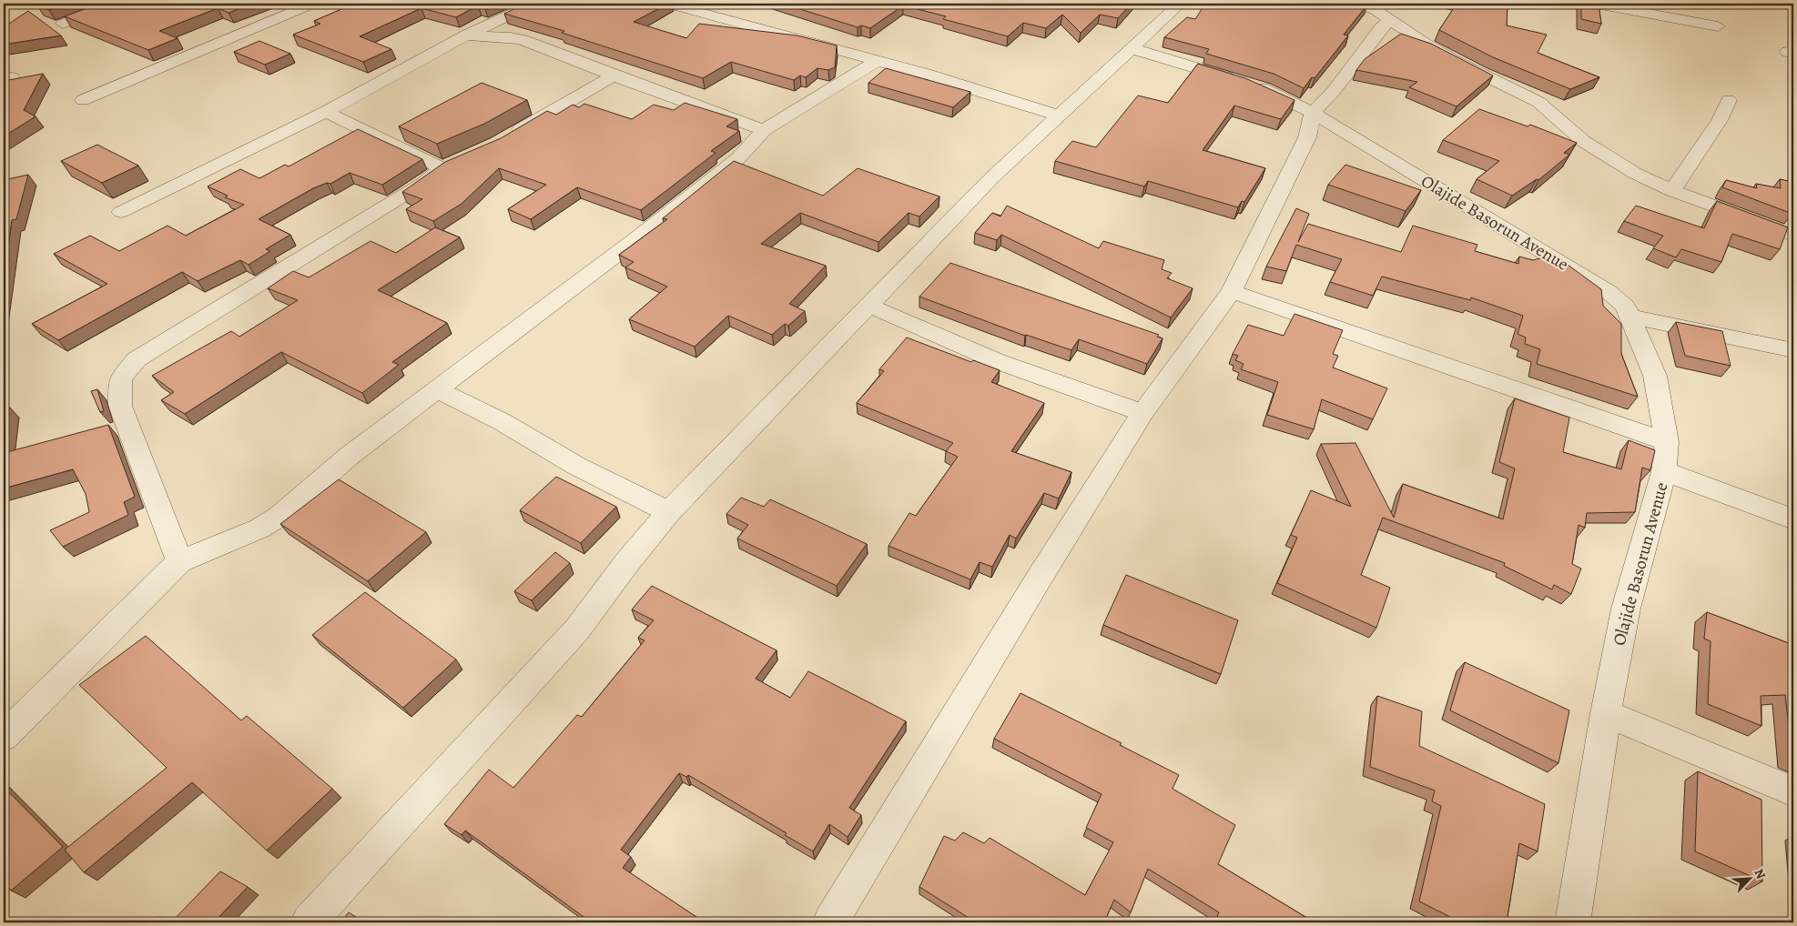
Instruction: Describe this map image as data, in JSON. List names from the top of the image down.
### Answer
{
  "streets": {
    "street": ["Olajide Basorun Avenue"]
  },
  "north": "top right"
}
